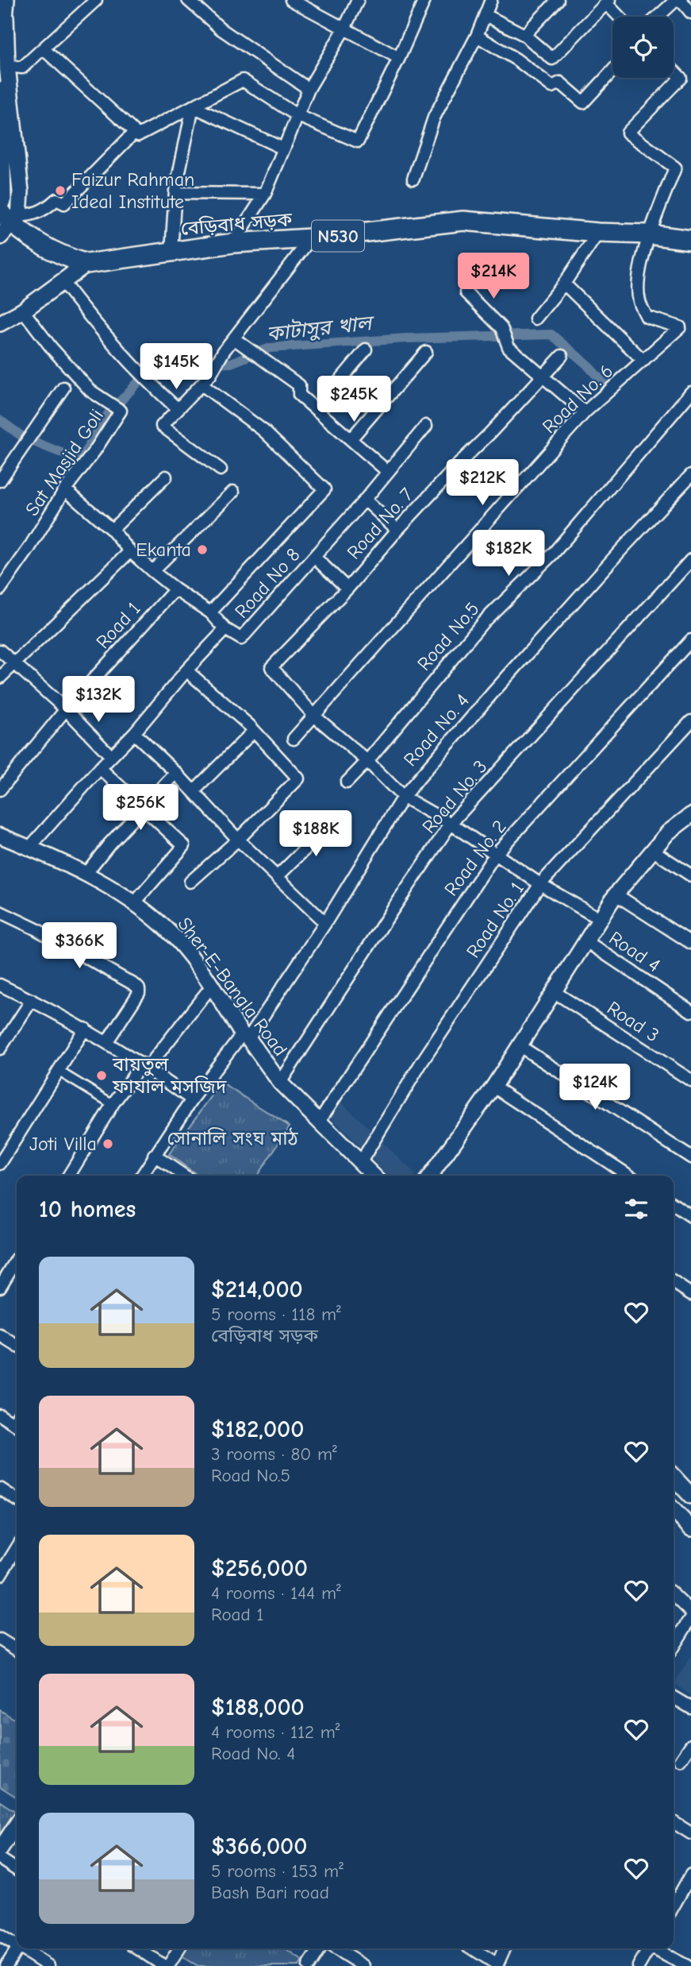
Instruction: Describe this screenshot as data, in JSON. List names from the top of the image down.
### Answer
{
  "streets": {
    "highway": ["বেড়িবাধ সড়ক", "N530"],
    "street": [
      "Road No. 6",
      "Sat Masjid Goli",
      "Road No. 7",
      "Road No 8",
      "Road 1",
      "Road No.5",
      "Road No. 4",
      "Road No. 3",
      "Road No. 2",
      "Road No. 1",
      "Road 4",
      "Sher-E-Bangla Road",
      "Road 3"
    ]
  },
  "crossings": [
    ["বেড়িবাধ সড়ক", "Road No. 6"],
    ["Road No. 6", "Road No. 7"],
    ["Sat Masjid Goli", "Road No 8"],
    ["Road No 8", "Road 1"],
    ["Road No. 4", "Sher-E-Bangla Road"],
    ["Road No. 3", "Sher-E-Bangla Road"],
    ["Road No. 2", "Sher-E-Bangla Road"],
    ["Road No. 1", "Sher-E-Bangla Road"]
  ],
  "water": ["কাটাসুর খাল"],
  "parks": ["সোনালি সংঘ মাঠ"],
  "places": [
    "Faizur Rahman Ideal Institute",
    "Ekanta",
    "বায়তুল ফাযাল মসজিদ",
    "Joti Villa"
  ],
  "page": {
    "price": [
      "$214K",
      "$145K",
      "$245K",
      "$212K",
      "$182K",
      "$132K",
      "$256K",
      "$188K",
      "$366K",
      "$124K"
    ],
    "heading": "10 homes",
    "list": [
      {
        "name": "$214,000",
        "note": "5 rooms · 118 m² · বেড়িবাধ সড়ক"
      },
      {
        "name": "$182,000",
        "note": "3 rooms · 80 m² · Road No.5"
      },
      {
        "name": "$256,000",
        "note": "4 rooms · 144 m² · Road 1"
      },
      {
        "name": "$188,000",
        "note": "4 rooms · 112 m² · Road No. 4"
      },
      {
        "name": "$366,000",
        "note": "5 rooms · 153 m² · Bash Bari road"
      }
    ]
  }
}
